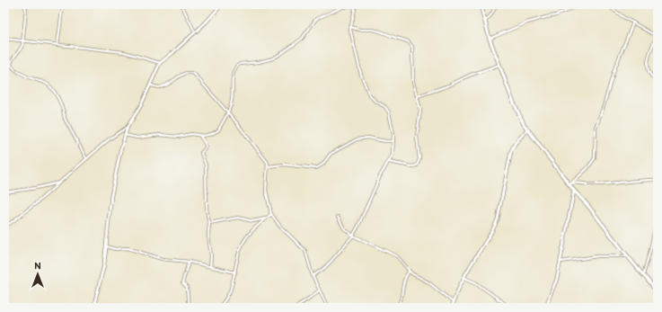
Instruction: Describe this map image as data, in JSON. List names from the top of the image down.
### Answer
{
  "north": "top"
}
